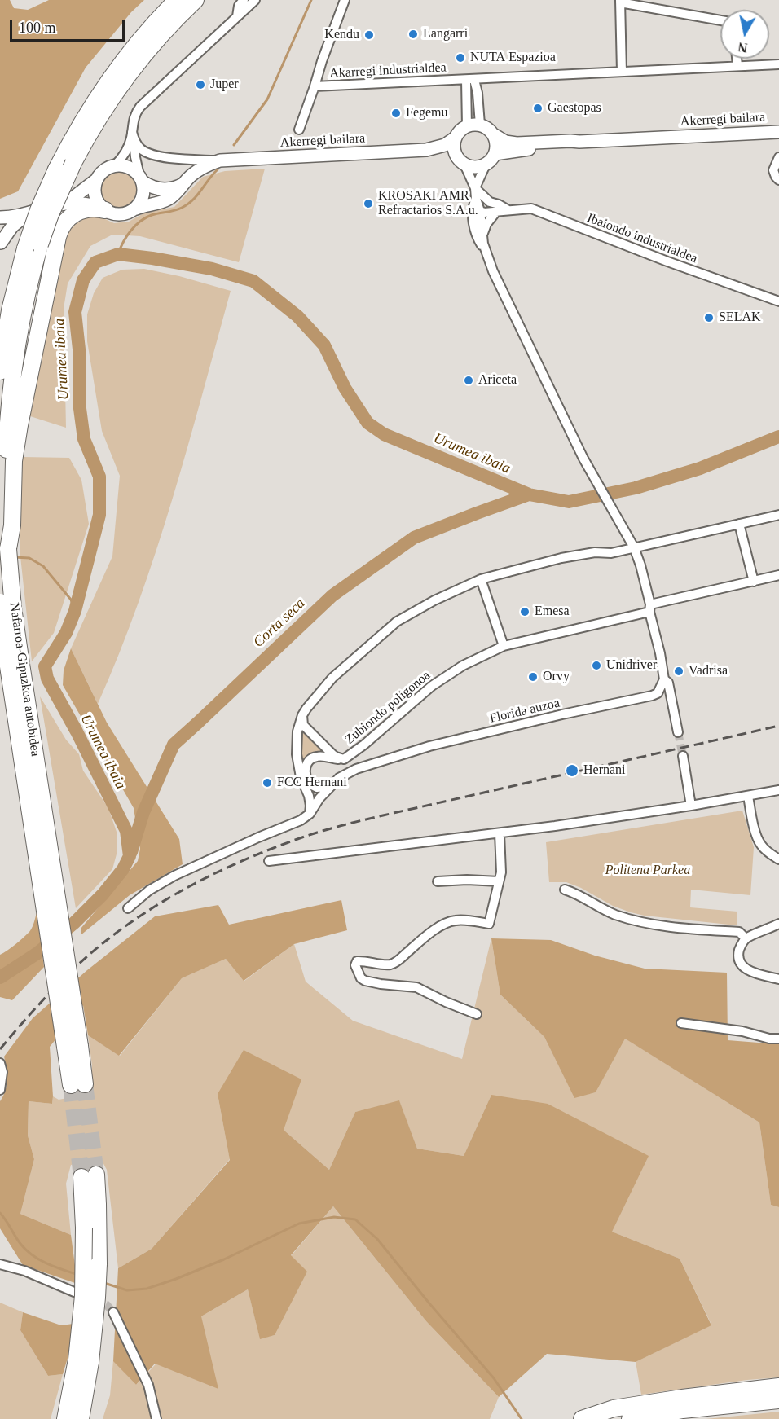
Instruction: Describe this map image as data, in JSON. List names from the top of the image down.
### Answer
{
  "streets": {
    "highway": ["Nafarroa-Gipuzkoa autobidea"],
    "main road": ["Akerregi bailara"],
    "street": [
      "Akarregi industrialdea",
      "Ibaiondo industrialdea",
      "Zubiondo poligonoa",
      "Florida auzoa"
    ]
  },
  "water": ["Urumea ibaia", "Corta seca"],
  "parks": ["Politena Parkea"],
  "places": [
    "Langarri",
    "Kendu",
    "NUTA Espazioa",
    "Juper",
    "Gaestopas",
    "Fegemu",
    "KROSAKI AMR Refractarios S.A.u.",
    "SELAK",
    "Ariceta",
    "Emesa",
    "Unidriver",
    "Vadrisa",
    "Orvy",
    "Hernani",
    "FCC Hernani"
  ],
  "scale_bar": "100 m",
  "north": "bottom"
}
